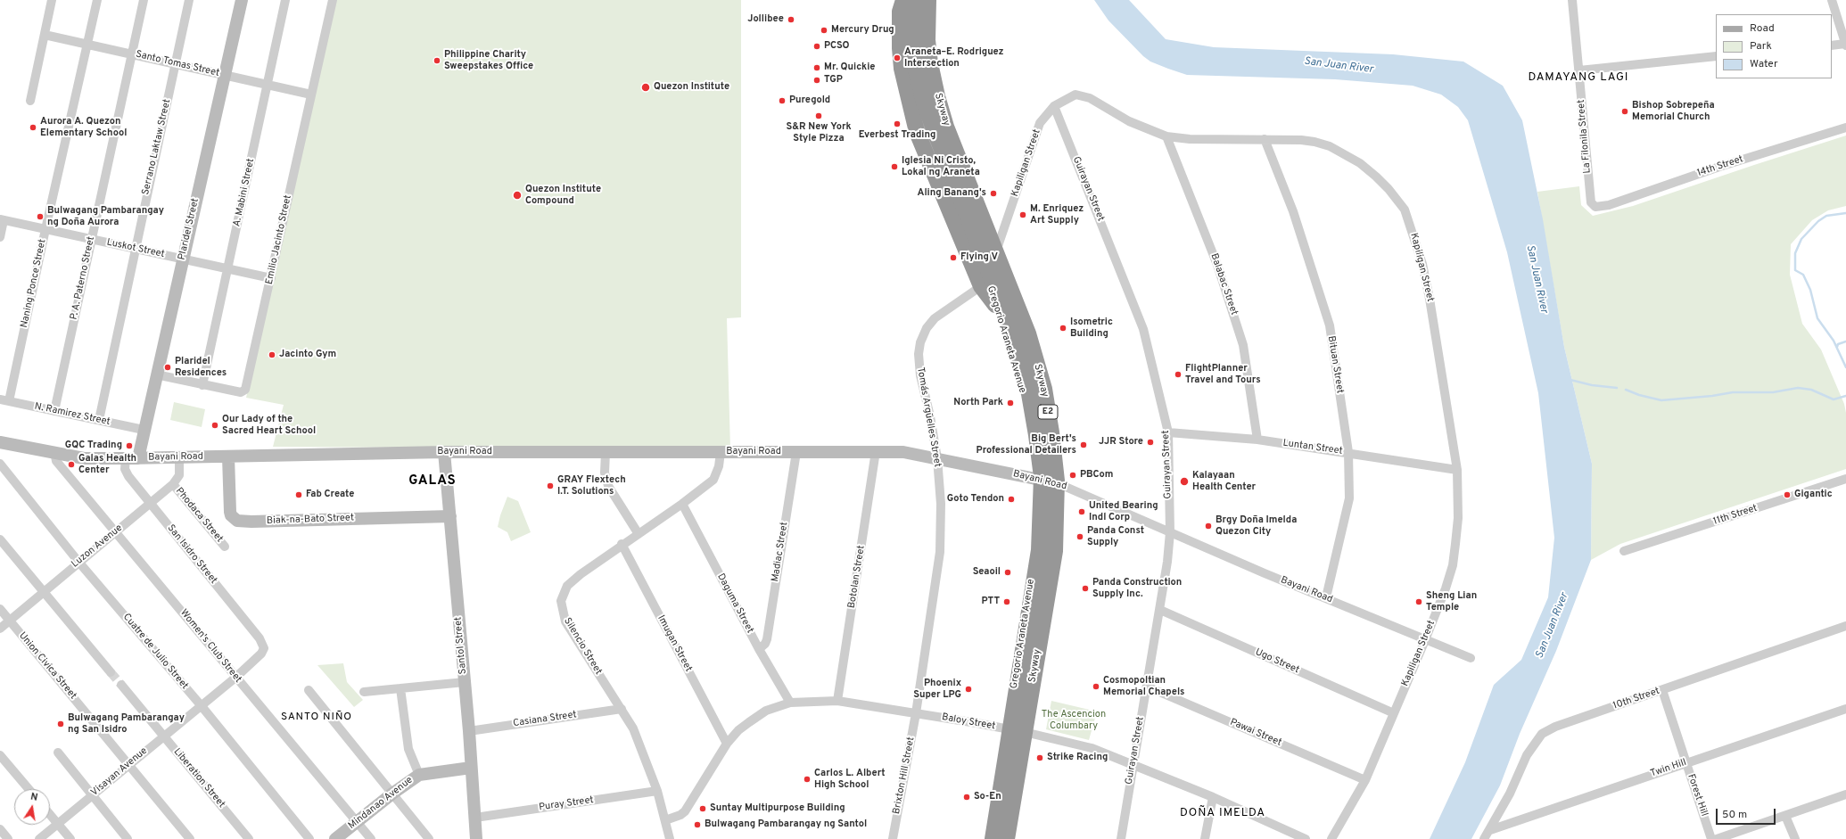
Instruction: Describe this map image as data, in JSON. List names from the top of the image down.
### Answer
{
  "streets": {
    "highway": ["Skyway", "E2"],
    "main road": ["Gregorio Araneta Avenue"],
    "street": [
      "Santo Tomas Street",
      "La Filonila Street",
      "Serrano Laktaw Street",
      "Kapiligan Street",
      "14th Street",
      "Guirayan Street",
      "A. Mabini Street",
      "Plaridel Street",
      "Emilio Jacinto Street",
      "Luskot Street",
      "P. A. Paterno Street",
      "Naning Ponce Street",
      "Balabac Street",
      "Bituan Street",
      "N. Ramirez Street",
      "Tomás Argüelles Street",
      "Luntan Street",
      "Bayani Road",
      "Phodaca Street",
      "11th Street",
      "Biak-na-Bato Street",
      "Luzon Avenue",
      "Madiac Street",
      "San Isidro Street",
      "Botolan Street",
      "Daguma Street",
      "Imugan Street",
      "Santol Street",
      "Women's Club Street",
      "Silencio Street",
      "Cuatre de Julio Street",
      "Ugo Street",
      "Union Civica Street",
      "10th Street",
      "Casiana Street",
      "Baloy Street",
      "Pawai Street",
      "Twin Hill",
      "Visayan Avenue",
      "Brixton Hill Street",
      "Liberation Street",
      "Forest Hill",
      "Mindanao Avenue",
      "Puray Street"
    ]
  },
  "crossings": [
    ["Santo Tomas Street", "Serrano Laktaw Street"],
    ["Santo Tomas Street", "A. Mabini Street"],
    ["Santo Tomas Street", "Plaridel Street"],
    ["Santo Tomas Street", "Emilio Jacinto Street"],
    ["Santo Tomas Street", "P. A. Paterno Street"],
    ["Santo Tomas Street", "Naning Ponce Street"],
    ["La Filonila Street", "14th Street"],
    ["Serrano Laktaw Street", "Luskot Street"],
    ["Serrano Laktaw Street", "N. Ramirez Street"],
    ["Kapiligan Street", "Guirayan Street"],
    ["Kapiligan Street", "Balabac Street"],
    ["Kapiligan Street", "Bituan Street"],
    ["Kapiligan Street", "Luntan Street"],
    ["Kapiligan Street", "Bayani Road"],
    ["Kapiligan Street", "Ugo Street"],
    ["Kapiligan Street", "Pawai Street"],
    ["Guirayan Street", "Luntan Street"],
    ["Guirayan Street", "Bayani Road"],
    ["Guirayan Street", "Ugo Street"],
    ["Guirayan Street", "Baloy Street"],
    ["Guirayan Street", "Pawai Street"],
    ["A. Mabini Street", "Emilio Jacinto Street"],
    ["A. Mabini Street", "Luskot Street"],
    ["Plaridel Street", "Emilio Jacinto Street"],
    ["Plaridel Street", "Luskot Street"],
    ["Plaridel Street", "N. Ramirez Street"],
    ["Plaridel Street", "Bayani Road"],
    ["Emilio Jacinto Street", "Luskot Street"],
    ["Luskot Street", "P. A. Paterno Street"],
    ["Luskot Street", "Naning Ponce Street"],
    ["P. A. Paterno Street", "N. Ramirez Street"],
    ["Naning Ponce Street", "N. Ramirez Street"],
    ["Balabac Street", "Luntan Street"],
    ["Gregorio Araneta Avenue", "Tomás Argüelles Street"],
    ["Gregorio Araneta Avenue", "Bayani Road"],
    ["Gregorio Araneta Avenue", "Baloy Street"],
    ["Bituan Street", "Luntan Street"],
    ["Bituan Street", "Bayani Road"],
    ["Tomás Argüelles Street", "Bayani Road"],
    ["Tomás Argüelles Street", "Baloy Street"],
    ["Tomás Argüelles Street", "Brixton Hill Street"],
    ["Bayani Road", "Biak-na-Bato Street"],
    ["Bayani Road", "Luzon Avenue"],
    ["Bayani Road", "Madiac Street"],
    ["Bayani Road", "San Isidro Street"],
    ["Bayani Road", "Botolan Street"],
    ["Bayani Road", "Santol Street"],
    ["Bayani Road", "Women's Club Street"],
    ["Bayani Road", "Silencio Street"],
    ["Phodaca Street", "Luzon Avenue"],
    ["Biak-na-Bato Street", "Santol Street"],
    ["Luzon Avenue", "San Isidro Street"],
    ["Luzon Avenue", "Women's Club Street"],
    ["Luzon Avenue", "Cuatre de Julio Street"],
    ["Luzon Avenue", "Union Civica Street"],
    ["Madiac Street", "Daguma Street"],
    ["San Isidro Street", "Visayan Avenue"],
    ["Botolan Street", "Baloy Street"],
    ["Daguma Street", "Silencio Street"],
    ["Daguma Street", "Baloy Street"],
    ["Imugan Street", "Silencio Street"],
    ["Imugan Street", "Baloy Street"],
    ["Santol Street", "Casiana Street"],
    ["Santol Street", "Mindanao Avenue"],
    ["Santol Street", "Puray Street"],
    ["Women's Club Street", "Visayan Avenue"],
    ["Women's Club Street", "Mindanao Avenue"],
    ["Silencio Street", "Casiana Street"],
    ["Silencio Street", "Baloy Street"],
    ["Silencio Street", "Puray Street"],
    ["Cuatre de Julio Street", "Visayan Avenue"],
    ["Union Civica Street", "Visayan Avenue"],
    ["10th Street", "Twin Hill"],
    ["10th Street", "Forest Hill"],
    ["Baloy Street", "Brixton Hill Street"],
    ["Twin Hill", "Forest Hill"],
    ["Visayan Avenue", "Liberation Street"]
  ],
  "districts": [
    "DAMAYANG LAGI",
    "GALAS",
    "SANTO NIÑO",
    "DOÑA IMELDA"
  ],
  "water": ["San Juan River"],
  "parks": ["The Ascencion Columbary"],
  "places": [
    "Jollibee",
    "Mercury Drug",
    "PCSO",
    "Araneta–E. Rodriguez Intersection",
    "Philippine Charity Sweepstakes Office",
    "Mr. Quickie",
    "TGP",
    "Quezon Institute",
    "Puregold",
    "Bishop Sobrepeña Memorial Church",
    "S&R New York Style Pizza",
    "Everbest Trading",
    "Aurora A. Quezon Elementary School",
    "Iglesia Ni Cristo, Lokal ng Araneta",
    "Aling Banang's",
    "Quezon Institute Compound",
    "M. Enriquez Art Supply",
    "Bulwagang Pambarangay ng Doña Aurora",
    "Flying V",
    "Isometric Building",
    "Jacinto Gym",
    "Plaridel Residences",
    "FlightPlanner Travel and Tours",
    "North Park",
    "Our Lady of the Sacred Heart School",
    "JJR Store",
    "Big Bert's Professional Detailers",
    "GQC Trading",
    "Galas Health Center",
    "PBCom",
    "Kalayaan Health Center",
    "GRAY Flextech I.T. Solutions",
    "Fab Create",
    "Gigantic",
    "Goto Tendon",
    "United Bearing Indl Corp",
    "Brgy Doña Imelda Quezon City",
    "Panda Const Supply",
    "Seaoil",
    "Panda Construction Supply Inc.",
    "PTT",
    "Sheng Lian Temple",
    "Cosmopoltian Memorial Chapels",
    "Phoenix Super LPG",
    "Bulwagang Pambarangay ng San Isidro",
    "Strike Racing",
    "Carlos L. Albert High School",
    "So-En",
    "Suntay Multipurpose Building",
    "Bulwagang Pambarangay ng Santol"
  ],
  "legend": ["Road", "Park", "Water"],
  "scale_bar": "50 m",
  "north": "top"
}
